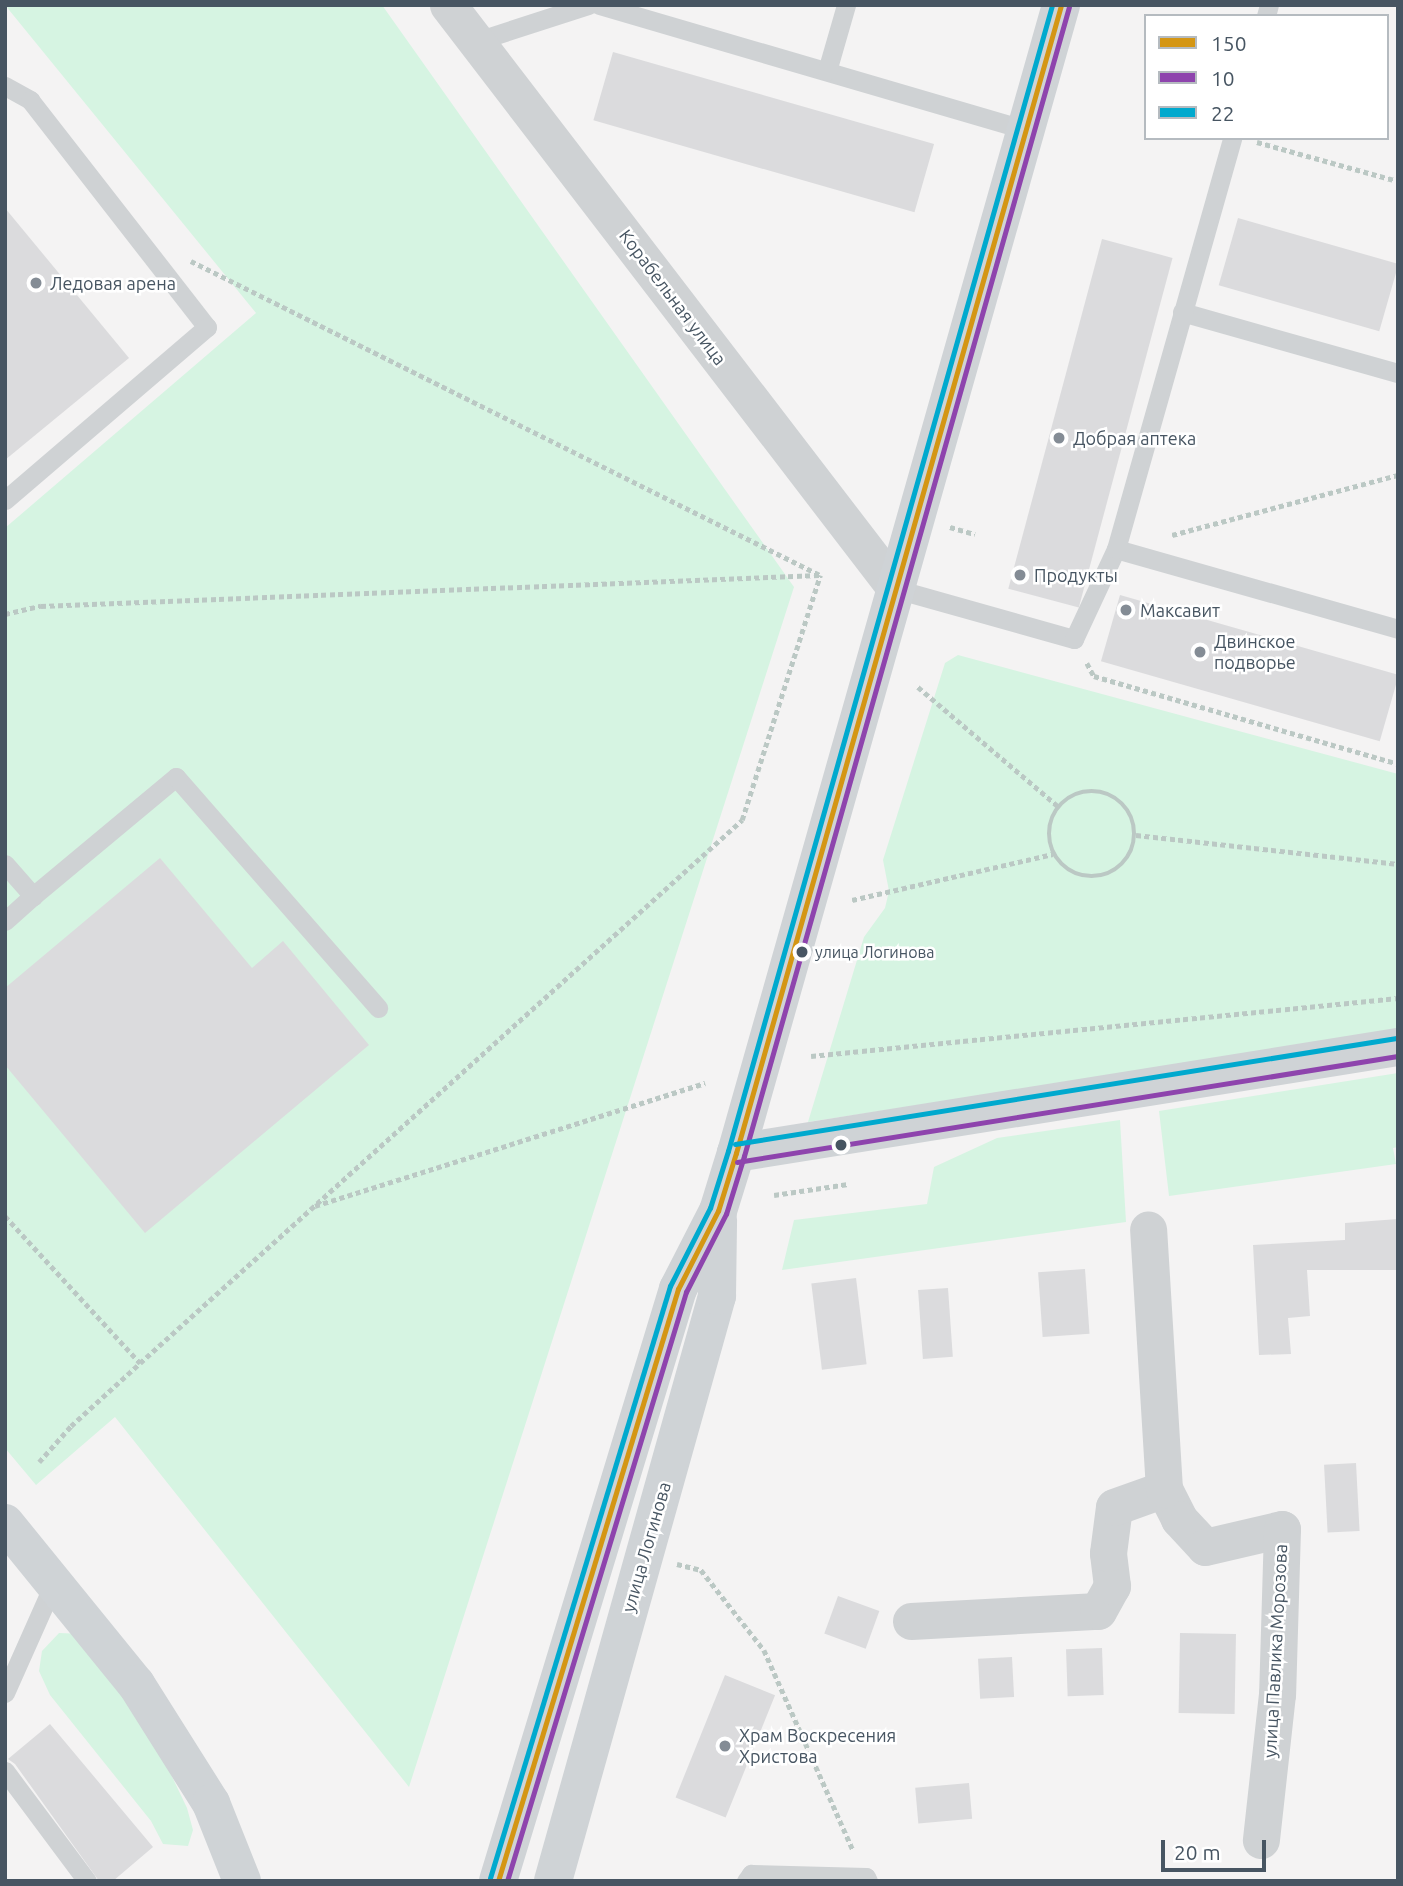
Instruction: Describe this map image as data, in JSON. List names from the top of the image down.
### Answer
{
  "streets": {
    "main road": ["улица Логинова"],
    "street": ["Корабельная улица", "улица Павлика Морозова"]
  },
  "crossings": [
    ["Корабельная улица", "улица Логинова"]
  ],
  "places": [
    "Ледовая арена",
    "Добрая аптека",
    "Продукты",
    "Максавит",
    "Двинское подворье",
    "улица Логинова",
    "Храм Воскресения Христова"
  ],
  "lines": ["transit line 150", "transit line 22", "transit line 10"],
  "legend": ["150", "10", "22"],
  "scale_bar": "20 m"
}
